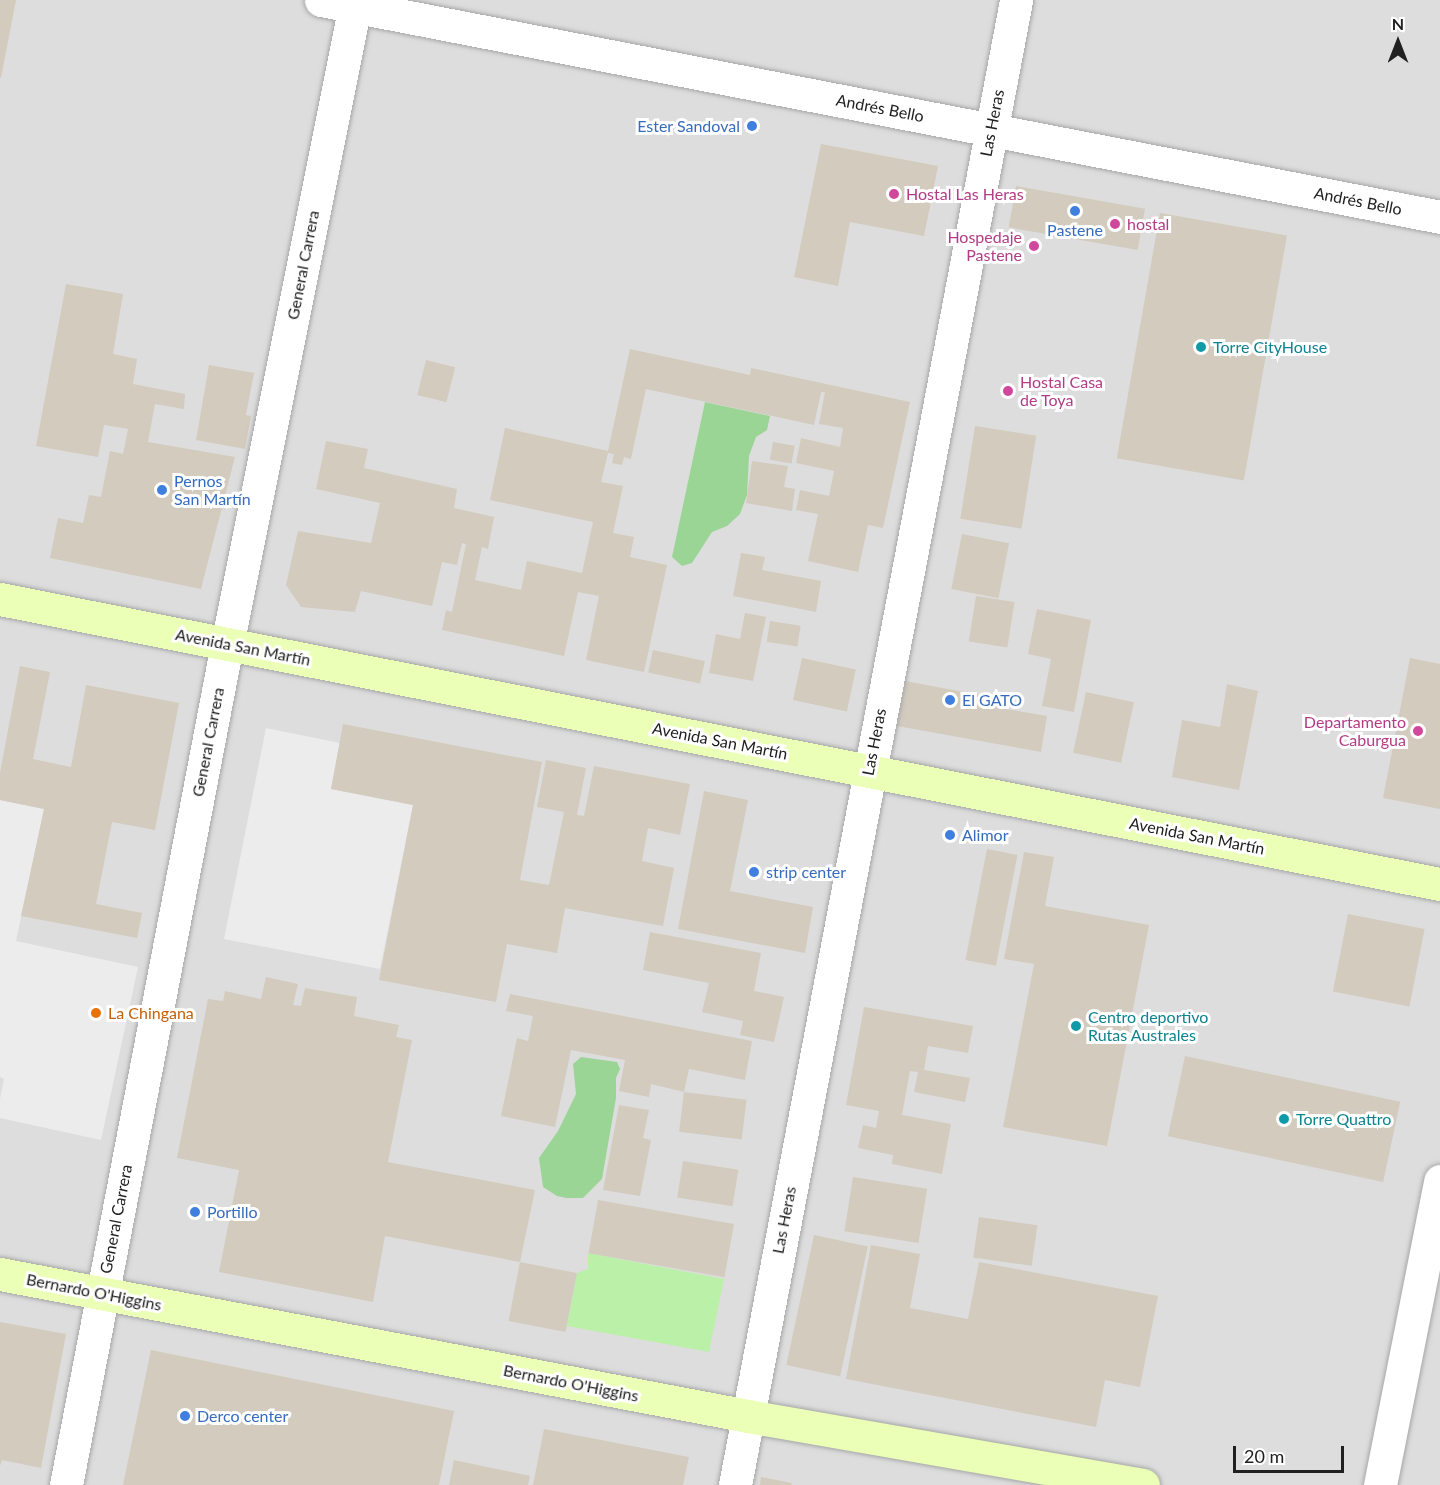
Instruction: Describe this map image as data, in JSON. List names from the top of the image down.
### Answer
{
  "streets": {
    "main road": ["Avenida San Martín", "Bernardo O'Higgins"],
    "street": ["Andrés Bello", "Las Heras", "General Carrera"]
  },
  "crossings": [
    ["Andrés Bello", "Las Heras"],
    ["Andrés Bello", "General Carrera"],
    ["Las Heras", "Avenida San Martín"],
    ["Las Heras", "Bernardo O'Higgins"],
    ["General Carrera", "Avenida San Martín"],
    ["General Carrera", "Bernardo O'Higgins"]
  ],
  "places": [
    "Ester Sandoval",
    "Hostal Las Heras",
    "Pastene",
    "hostal",
    "Hospedaje Pastene",
    "Torre CityHouse",
    "Hostal Casa de Toya",
    "Pernos San Martín",
    "El GATO",
    "Departamento Caburgua",
    "Alimor",
    "strip center",
    "La Chingana",
    "Centro deportivo Rutas Australes",
    "Torre Quattro",
    "Portillo",
    "Derco center"
  ],
  "scale_bar": "20 m",
  "north": "top"
}
